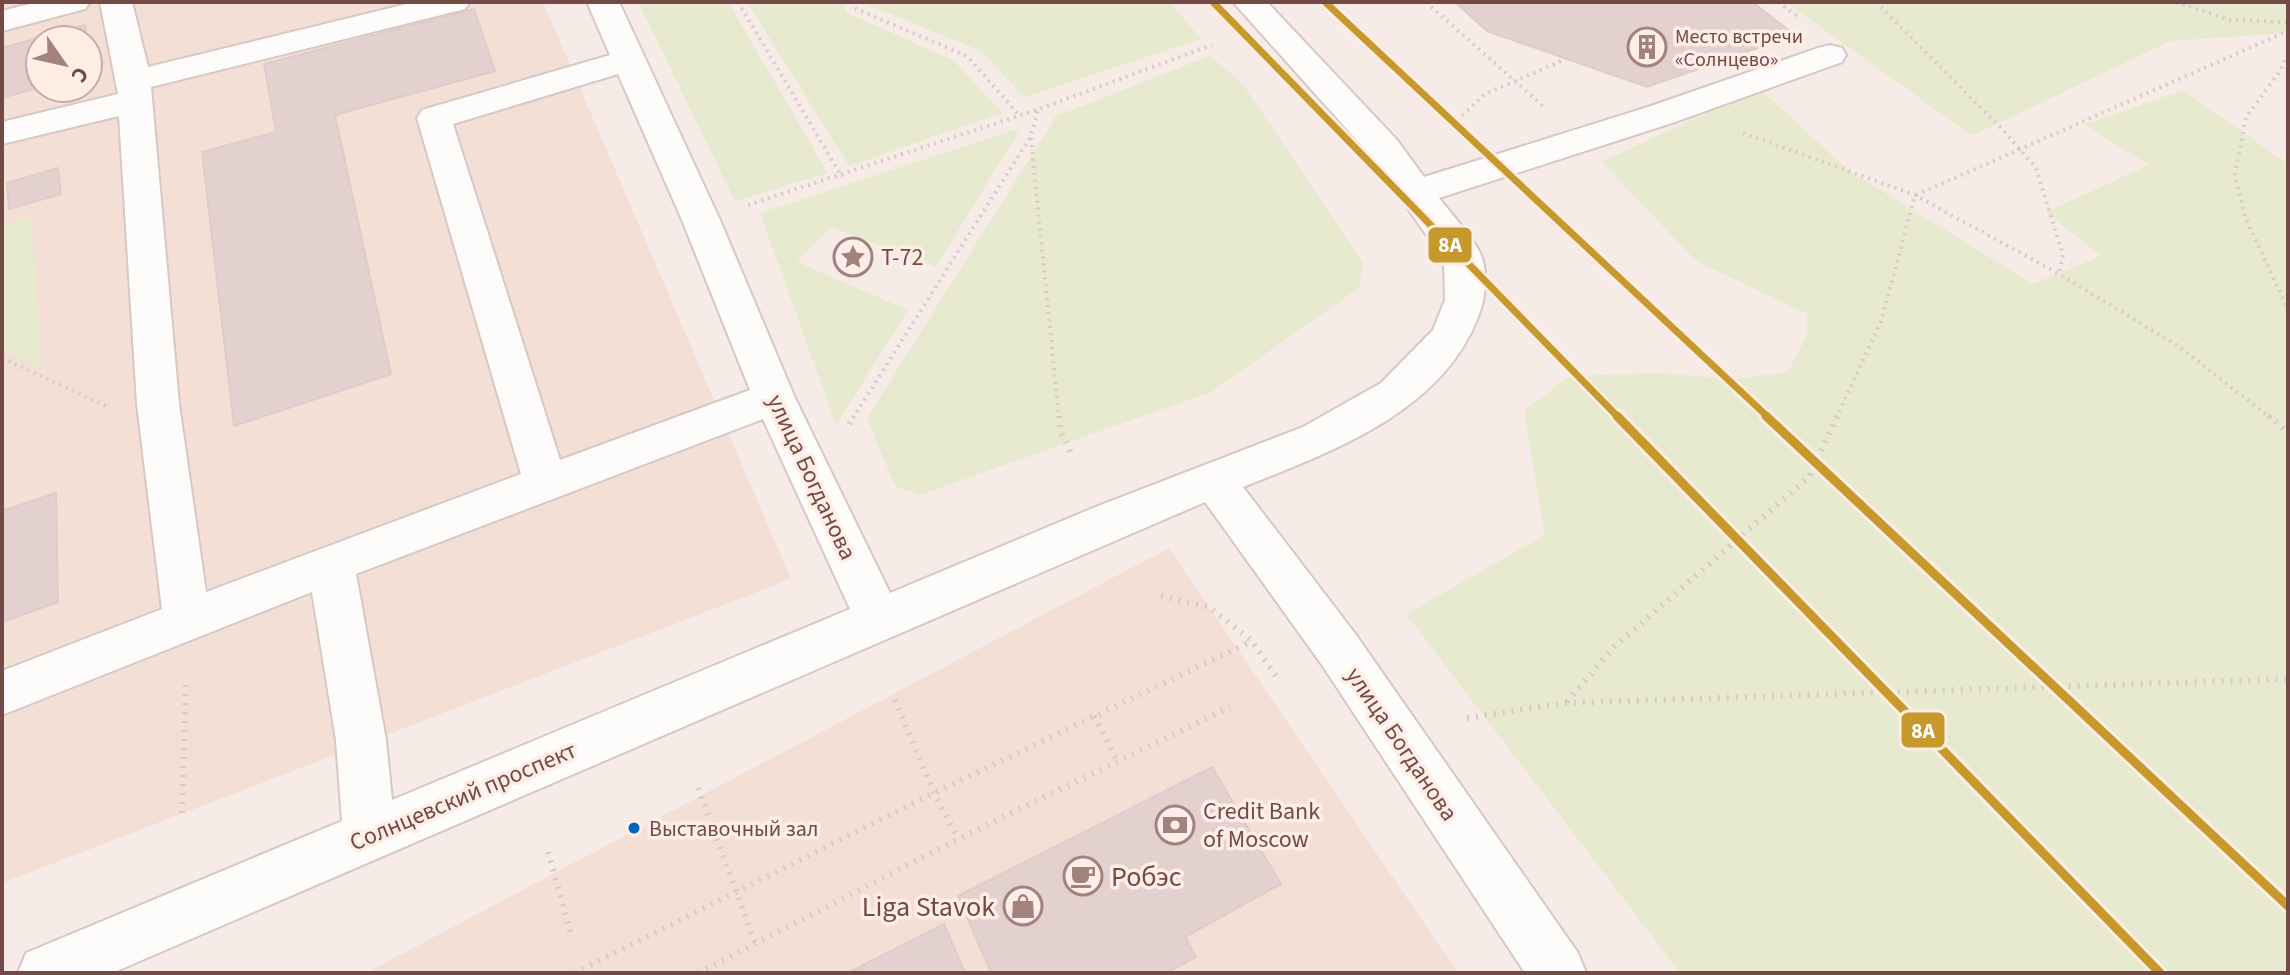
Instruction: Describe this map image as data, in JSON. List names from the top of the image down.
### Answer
{
  "streets": {
    "street": ["улица Богданова", "Солнцевский проспект"]
  },
  "crossings": [
    ["улица Богданова", "Солнцевский проспект"]
  ],
  "places": {
    "building": ["Место встречи «Солнцево»"],
    "place": ["Т-72"],
    "bank": ["Credit Bank of Moscow"],
    "other": ["Выставочный зал"],
    "cafe": ["Робэс"],
    "shop": ["Liga Stavok"]
  },
  "lines": ["transit line 8А"],
  "north": "bottom right"
}
